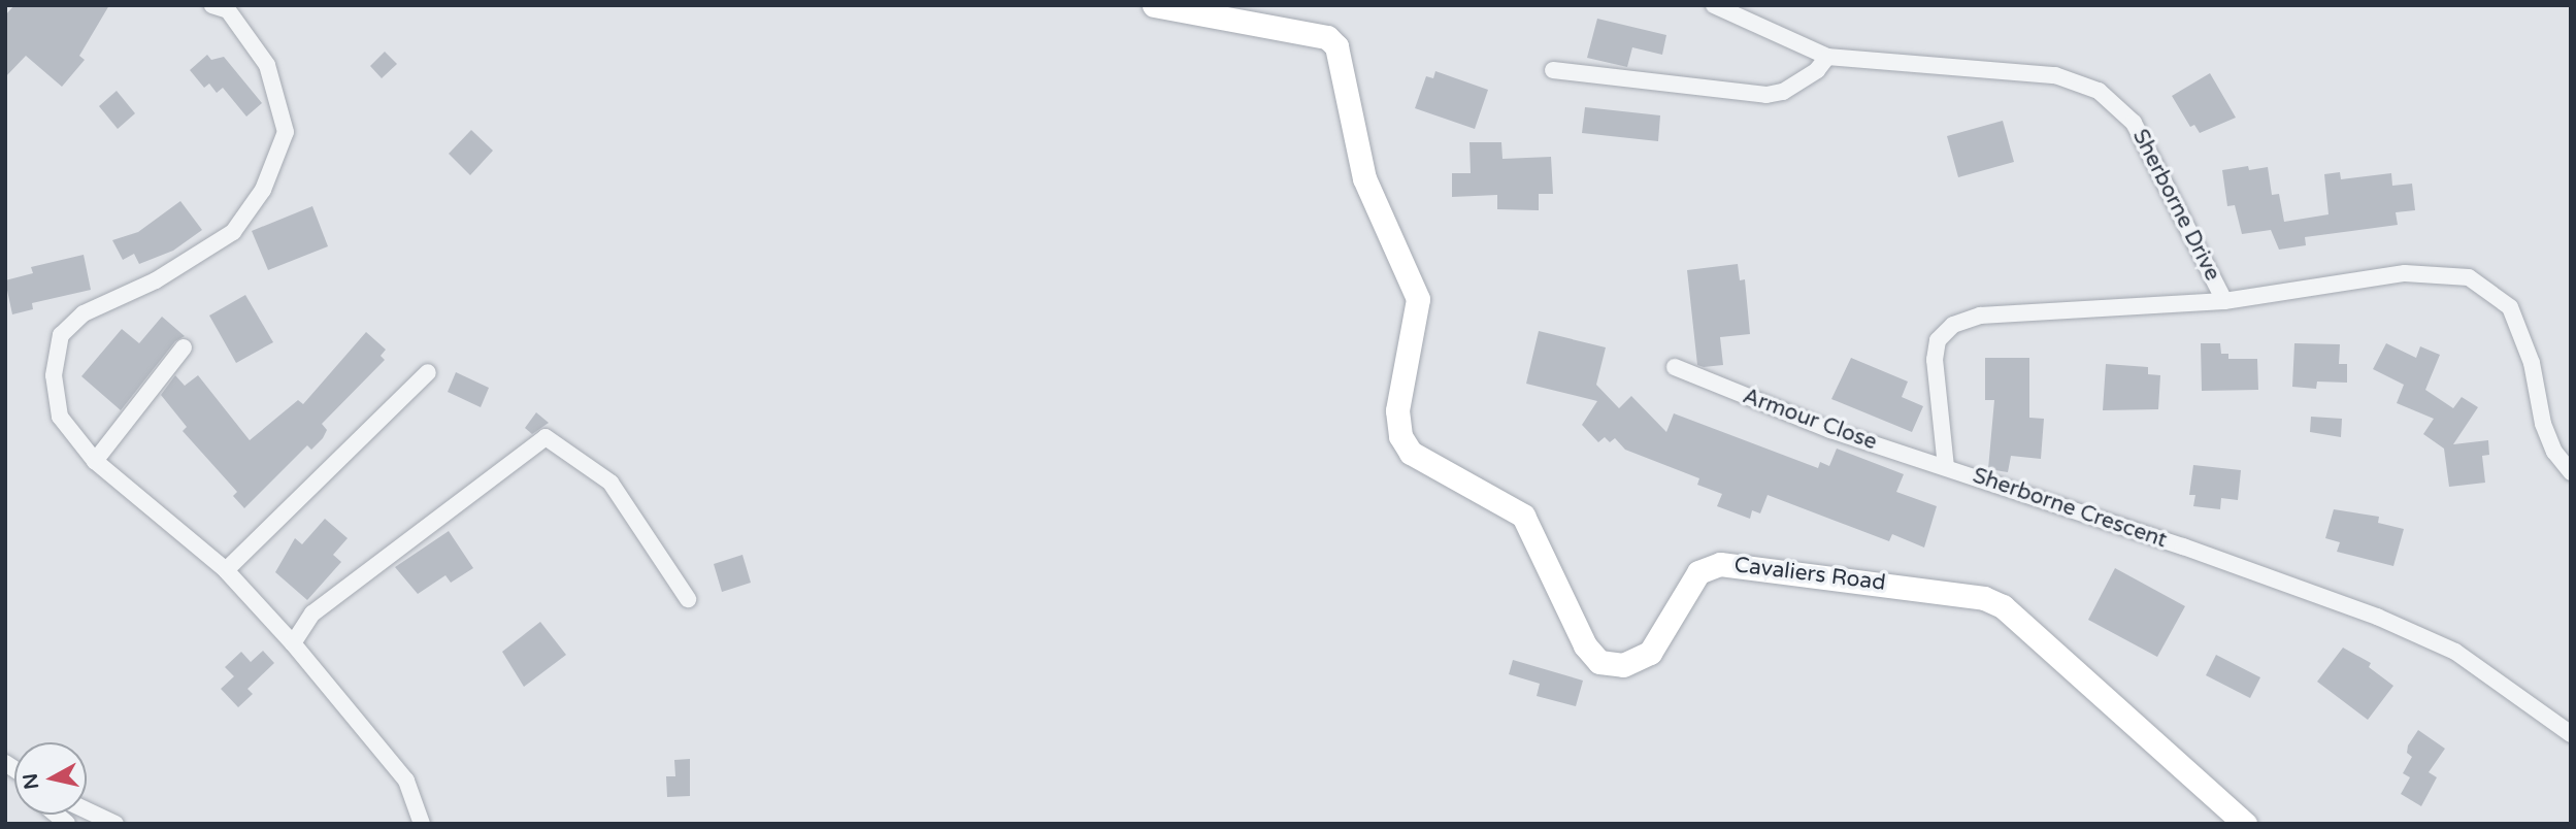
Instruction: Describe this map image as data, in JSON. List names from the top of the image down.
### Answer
{
  "streets": {
    "main road": ["Cavaliers Road"],
    "street": ["Sherborne Drive", "Armour Close", "Sherborne Crescent"]
  },
  "crossings": [
    ["Sherborne Drive", "Sherborne Crescent"],
    ["Armour Close", "Sherborne Crescent"]
  ],
  "north": "left"
}
